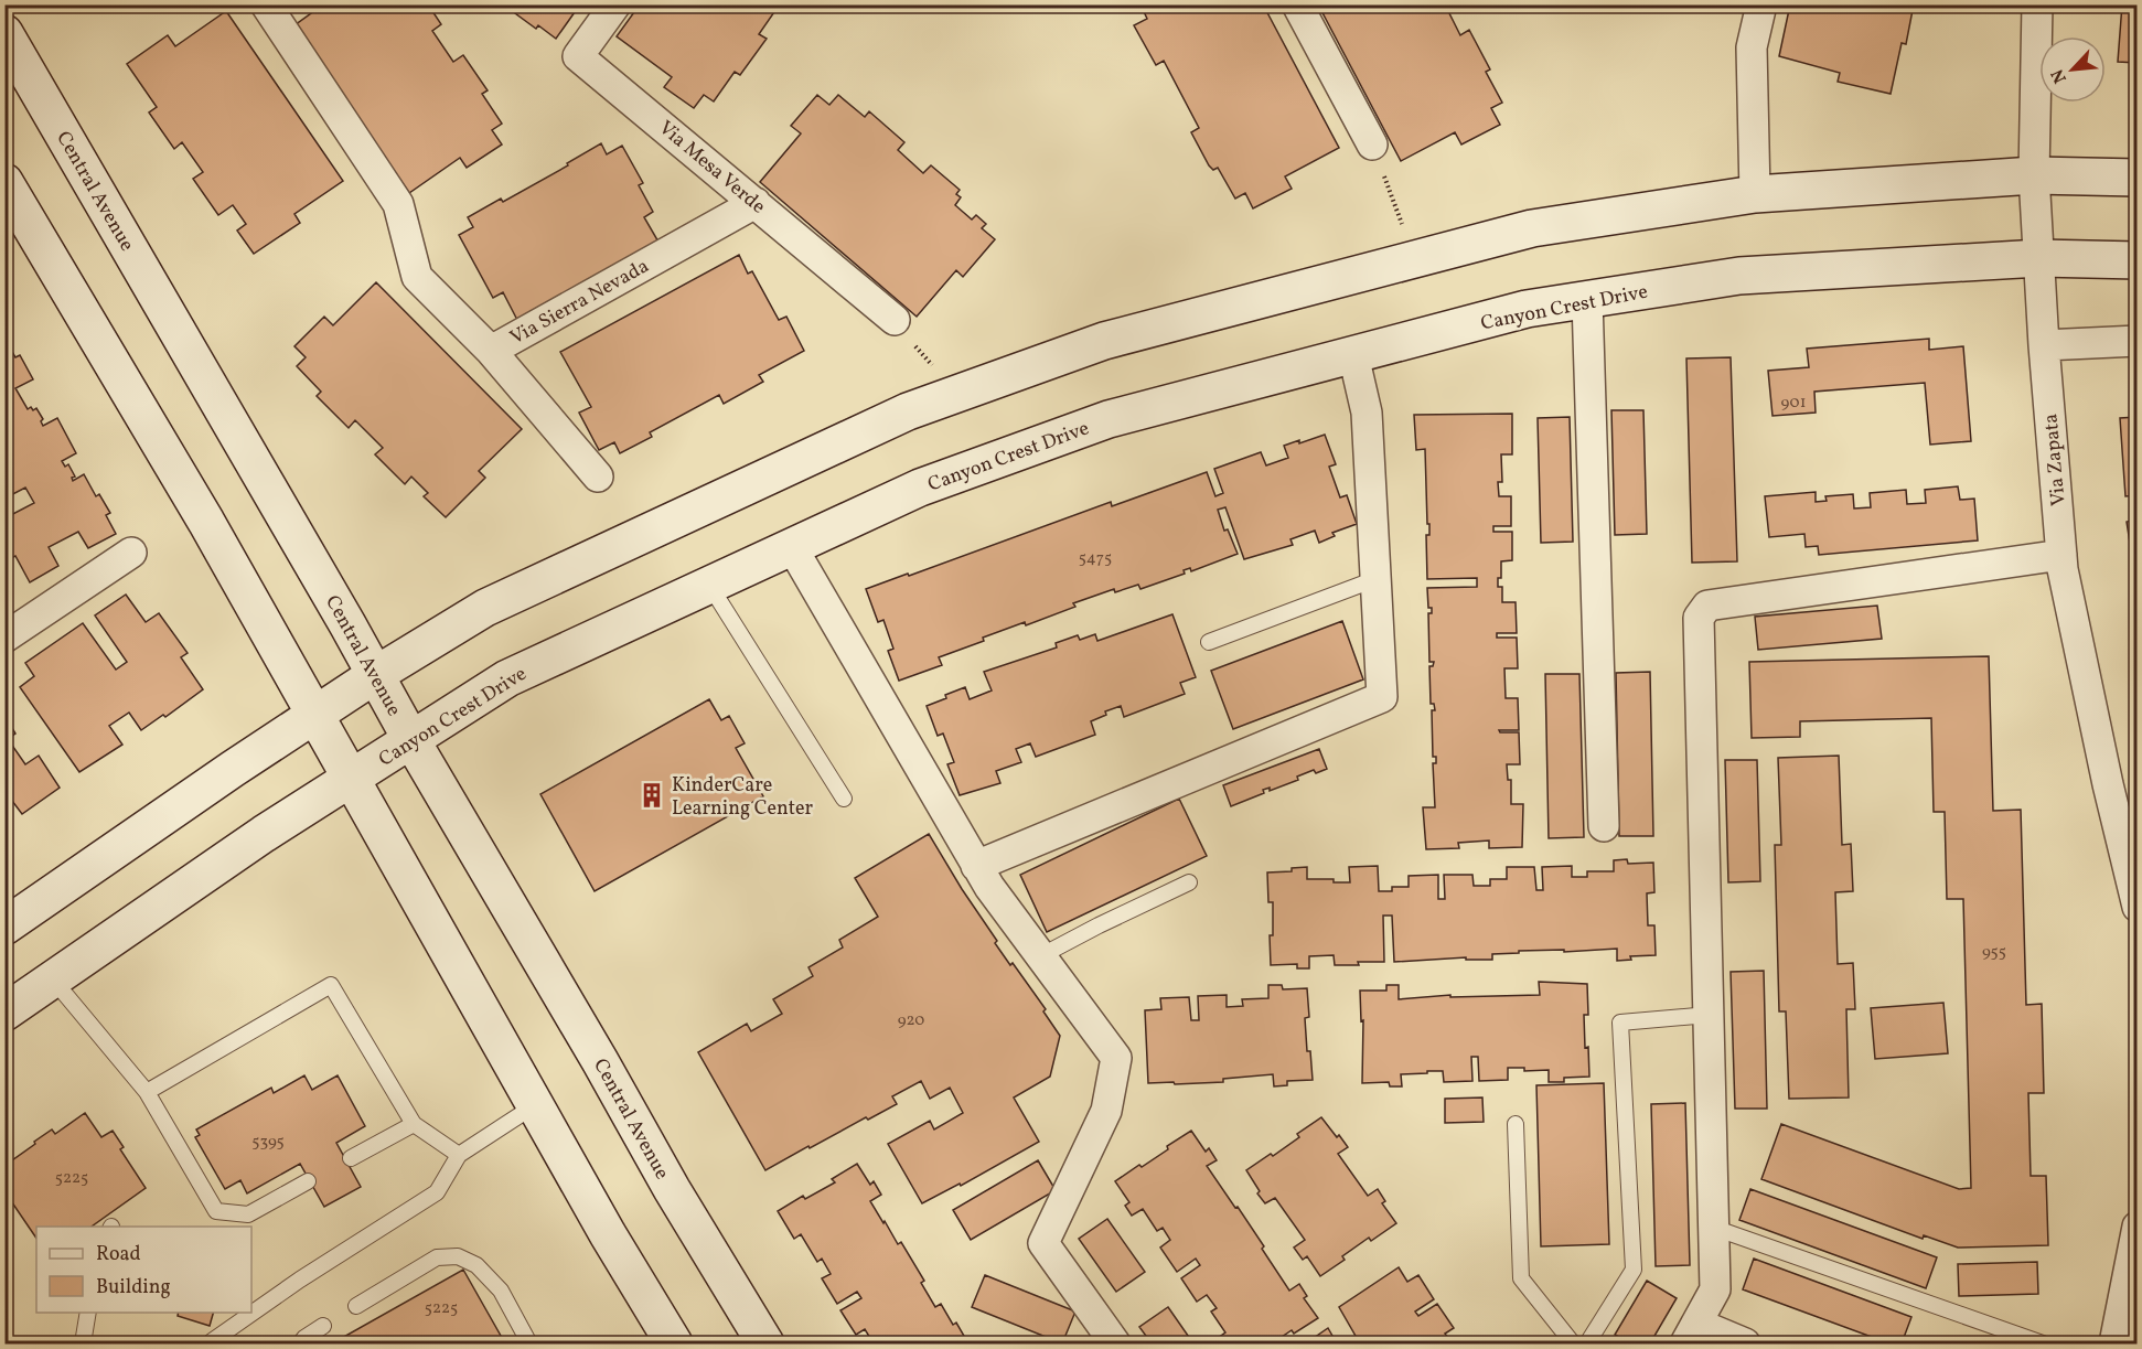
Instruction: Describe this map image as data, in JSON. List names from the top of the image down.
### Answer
{
  "streets": {
    "main road": ["Central Avenue", "Canyon Crest Drive"],
    "street": ["Via Mesa Verde", "Via Sierra Nevada", "Via Zapata"]
  },
  "crossings": [
    ["Via Mesa Verde", "Via Sierra Nevada"],
    ["Central Avenue", "Canyon Crest Drive"],
    ["Canyon Crest Drive", "Via Zapata"]
  ],
  "places": {
    "building": ["KinderCare Learning Center"]
  },
  "house_numbers": [
    "901",
    "5475",
    "955",
    "920",
    "5395",
    "5225",
    "5225"
  ],
  "legend": ["Road", "Building"],
  "north": "bottom left"
}
